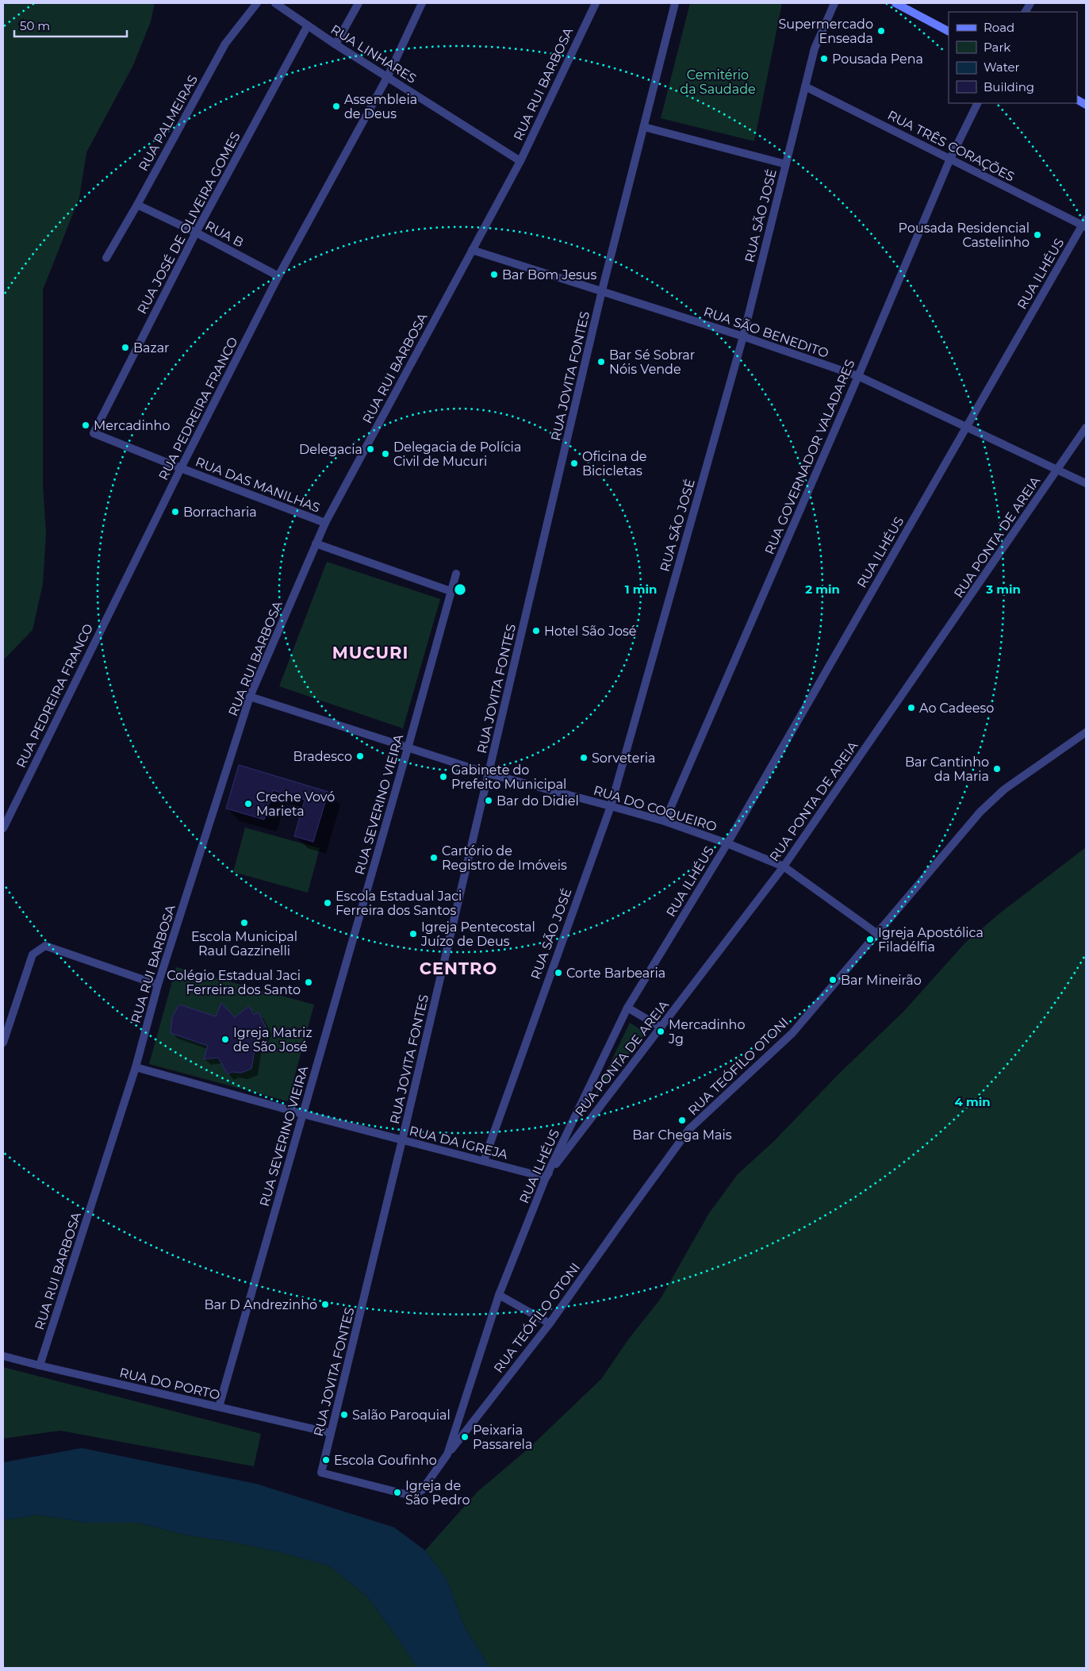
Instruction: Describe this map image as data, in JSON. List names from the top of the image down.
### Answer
{
  "streets": {
    "street": [
      "RUA LINHARES",
      "RUA RUI BARBOSA",
      "RUA PALMEIRAS",
      "RUA TRÊS CORAÇÕES",
      "RUA SÃO JOSÉ",
      "RUA JOSÉ DE OLIVEIRA GOMES",
      "RUA B",
      "RUA ILHÉUS",
      "RUA SÃO BENEDITO",
      "RUA JOVITA FONTES",
      "RUA PEDREIRA FRANCO",
      "RUA GOVERNADOR VALADARES",
      "RUA DAS MANILHAS",
      "RUA PONTA DE AREIA",
      "RUA SEVERINO VIEIRA",
      "RUA DO COQUEIRO",
      "RUA TEÓFILO OTONI",
      "RUA DA IGREJA",
      "RUA DO PORTO"
    ]
  },
  "crossings": [
    ["RUA LINHARES", "RUA RUI BARBOSA"],
    ["RUA LINHARES", "RUA JOSÉ DE OLIVEIRA GOMES"],
    ["RUA LINHARES", "RUA PEDREIRA FRANCO"],
    ["RUA RUI BARBOSA", "RUA SÃO BENEDITO"],
    ["RUA RUI BARBOSA", "RUA DAS MANILHAS"],
    ["RUA RUI BARBOSA", "RUA DO COQUEIRO"],
    ["RUA RUI BARBOSA", "RUA DA IGREJA"],
    ["RUA RUI BARBOSA", "RUA DO PORTO"],
    ["RUA PALMEIRAS", "RUA B"],
    ["RUA TRÊS CORAÇÕES", "RUA SÃO JOSÉ"],
    ["RUA TRÊS CORAÇÕES", "RUA ILHÉUS"],
    ["RUA TRÊS CORAÇÕES", "RUA GOVERNADOR VALADARES"],
    ["RUA SÃO JOSÉ", "RUA SÃO BENEDITO"],
    ["RUA SÃO JOSÉ", "RUA DO COQUEIRO"],
    ["RUA SÃO JOSÉ", "RUA DA IGREJA"],
    ["RUA JOSÉ DE OLIVEIRA GOMES", "RUA B"],
    ["RUA JOSÉ DE OLIVEIRA GOMES", "RUA DAS MANILHAS"],
    ["RUA B", "RUA PEDREIRA FRANCO"],
    ["RUA ILHÉUS", "RUA SÃO BENEDITO"],
    ["RUA ILHÉUS", "RUA JOVITA FONTES"],
    ["RUA ILHÉUS", "RUA PONTA DE AREIA"],
    ["RUA ILHÉUS", "RUA DO COQUEIRO"],
    ["RUA ILHÉUS", "RUA TEÓFILO OTONI"],
    ["RUA ILHÉUS", "RUA DA IGREJA"],
    ["RUA SÃO BENEDITO", "RUA JOVITA FONTES"],
    ["RUA SÃO BENEDITO", "RUA GOVERNADOR VALADARES"],
    ["RUA SÃO BENEDITO", "RUA PONTA DE AREIA"],
    ["RUA JOVITA FONTES", "RUA DO COQUEIRO"],
    ["RUA JOVITA FONTES", "RUA DA IGREJA"],
    ["RUA JOVITA FONTES", "RUA DO PORTO"],
    ["RUA PEDREIRA FRANCO", "RUA DAS MANILHAS"],
    ["RUA GOVERNADOR VALADARES", "RUA DO COQUEIRO"],
    ["RUA PONTA DE AREIA", "RUA DO COQUEIRO"],
    ["RUA PONTA DE AREIA", "RUA DA IGREJA"],
    ["RUA SEVERINO VIEIRA", "RUA DO COQUEIRO"],
    ["RUA SEVERINO VIEIRA", "RUA DA IGREJA"],
    ["RUA SEVERINO VIEIRA", "RUA DO PORTO"],
    ["RUA DO COQUEIRO", "RUA TEÓFILO OTONI"]
  ],
  "districts": ["MUCURI", "CENTRO"],
  "parks": ["Cemitério da Saudade"],
  "places": [
    "Supermercado Enseada",
    "Pousada Pena",
    "Assembleia de Deus",
    "Pousada Residencial Castelinho",
    "Bar Bom Jesus",
    "Bazar",
    "Bar Sé Sobrar Nóis Vende",
    "Mercadinho",
    "Delegacia",
    "Delegacia de Polícia Civil de Mucuri",
    "Oficina de Bicicletas",
    "Borracharia",
    "Hotel São José",
    "Ao Cadeeso",
    "Bradesco",
    "Sorveteria",
    "Bar Cantinho da Maria",
    "Gabinete do Prefeito Municipal",
    "Bar do Didiel",
    "Creche Vovó Marieta",
    "Cartório de Registro de Imóveis",
    "Escola Estadual Jaci Ferreira dos Santos",
    "Escola Municipal Raul Gazzinelli",
    "Igreja Pentecostal Juízo de Deus",
    "Igreja Apostólica Filadélfia",
    "Corte Barbearia",
    "Bar Mineirão",
    "Colégio Estadual Jaci Ferreira dos Santo",
    "Mercadinho Jg",
    "Igreja Matriz de São José",
    "Bar Chega Mais",
    "Bar D Andrezinho",
    "Salão Paroquial",
    "Peixaria Passarela",
    "Escola Goufinho",
    "Igreja de São Pedro"
  ],
  "legend": [
    "Road",
    "Park",
    "Water",
    "Building"
  ],
  "scale_bar": "50 m",
  "rings": [
    "1 min",
    "2 min",
    "3 min",
    "4 min"
  ]
}
